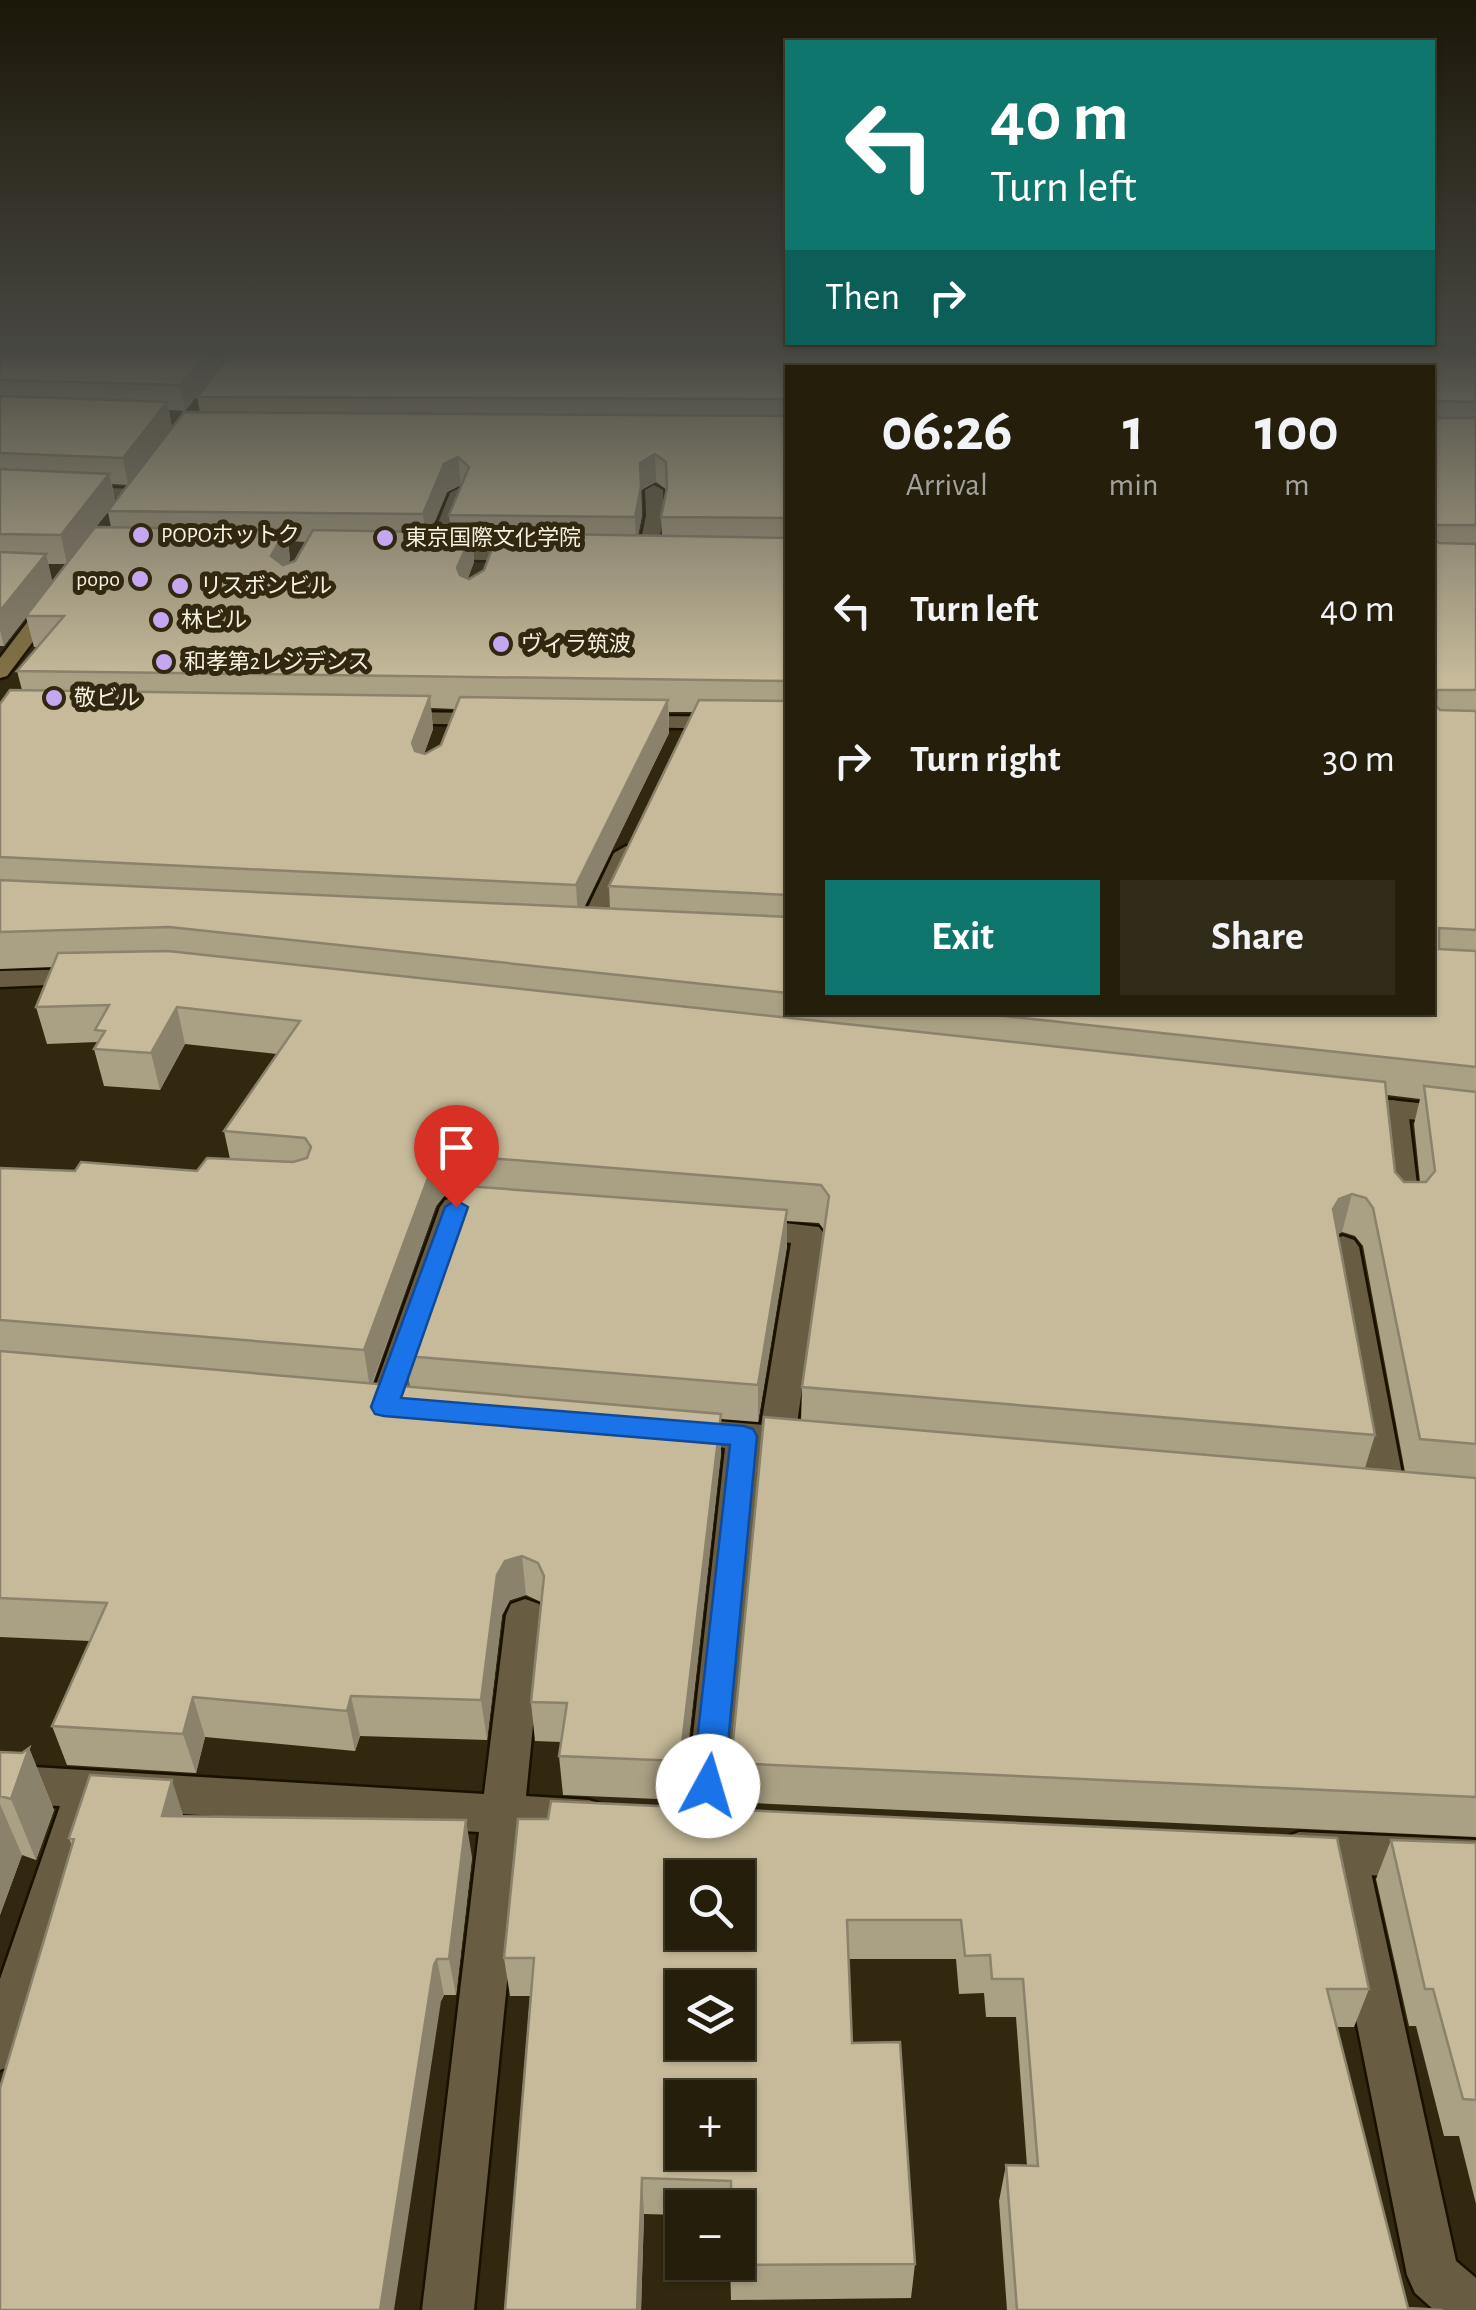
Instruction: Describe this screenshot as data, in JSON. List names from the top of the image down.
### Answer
{
  "places": [
    "POPOホットク",
    "東京国際文化学院",
    "popo",
    "リスボンビル",
    "林ビル",
    "ヴィラ筑波",
    "和孝第2レジデンス",
    "敬ビル"
  ],
  "page": {
    "turn": ["40 m", "Turn left"],
    "then": "Then",
    "eta": [
      "06:26",
      "Arrival",
      "1",
      "min",
      "100",
      "m"
    ],
    "list": [
      {
        "name": "Turn left",
        "value": "40 m"
      },
      {
        "name": "Turn right",
        "value": "30 m"
      }
    ],
    "buttons": ["Exit", "Share"],
    "map_buttons": ["+", "−"]
  }
}
